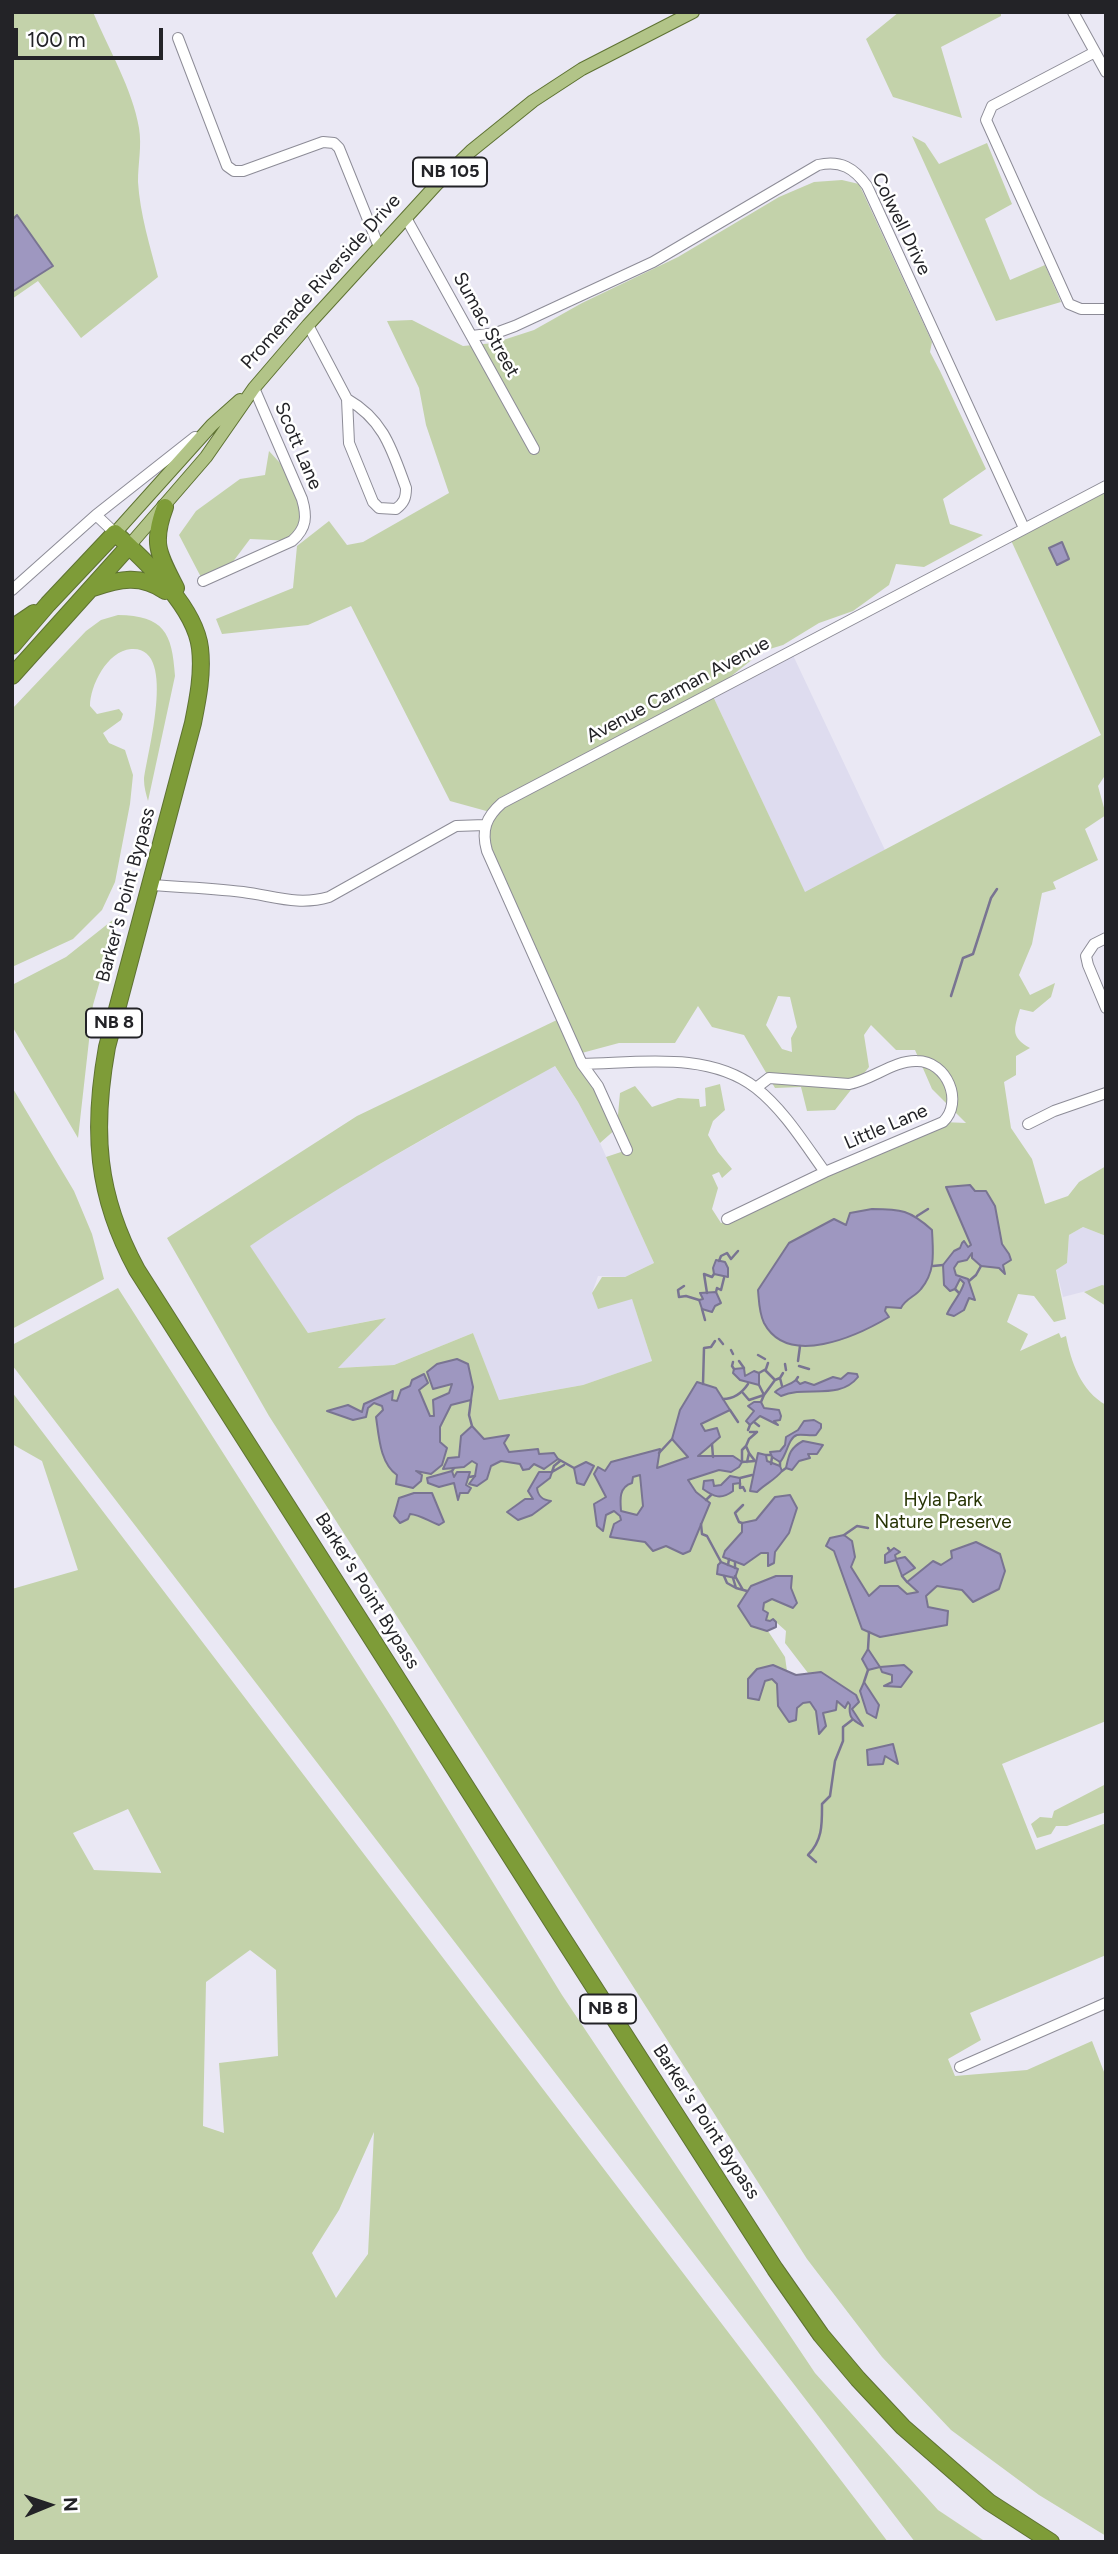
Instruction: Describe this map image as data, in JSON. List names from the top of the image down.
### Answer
{
  "streets": {
    "highway": [
      "NB 105",
      "Promenade Riverside Drive",
      "Barker's Point Bypass",
      "NB 8"
    ],
    "street": [
      "Colwell Drive",
      "Sumac Street",
      "Scott Lane",
      "Avenue Carman Avenue",
      "Little Lane"
    ]
  },
  "crossings": [
    ["Colwell Drive", "Sumac Street"],
    ["Colwell Drive", "Avenue Carman Avenue"],
    ["Promenade Riverside Drive", "Sumac Street"],
    ["Promenade Riverside Drive", "Scott Lane"],
    ["Promenade Riverside Drive", "Barker's Point Bypass"]
  ],
  "parks": ["Hyla Park Nature Preserve"],
  "scale_bar": "100 m",
  "north": "right"
}
